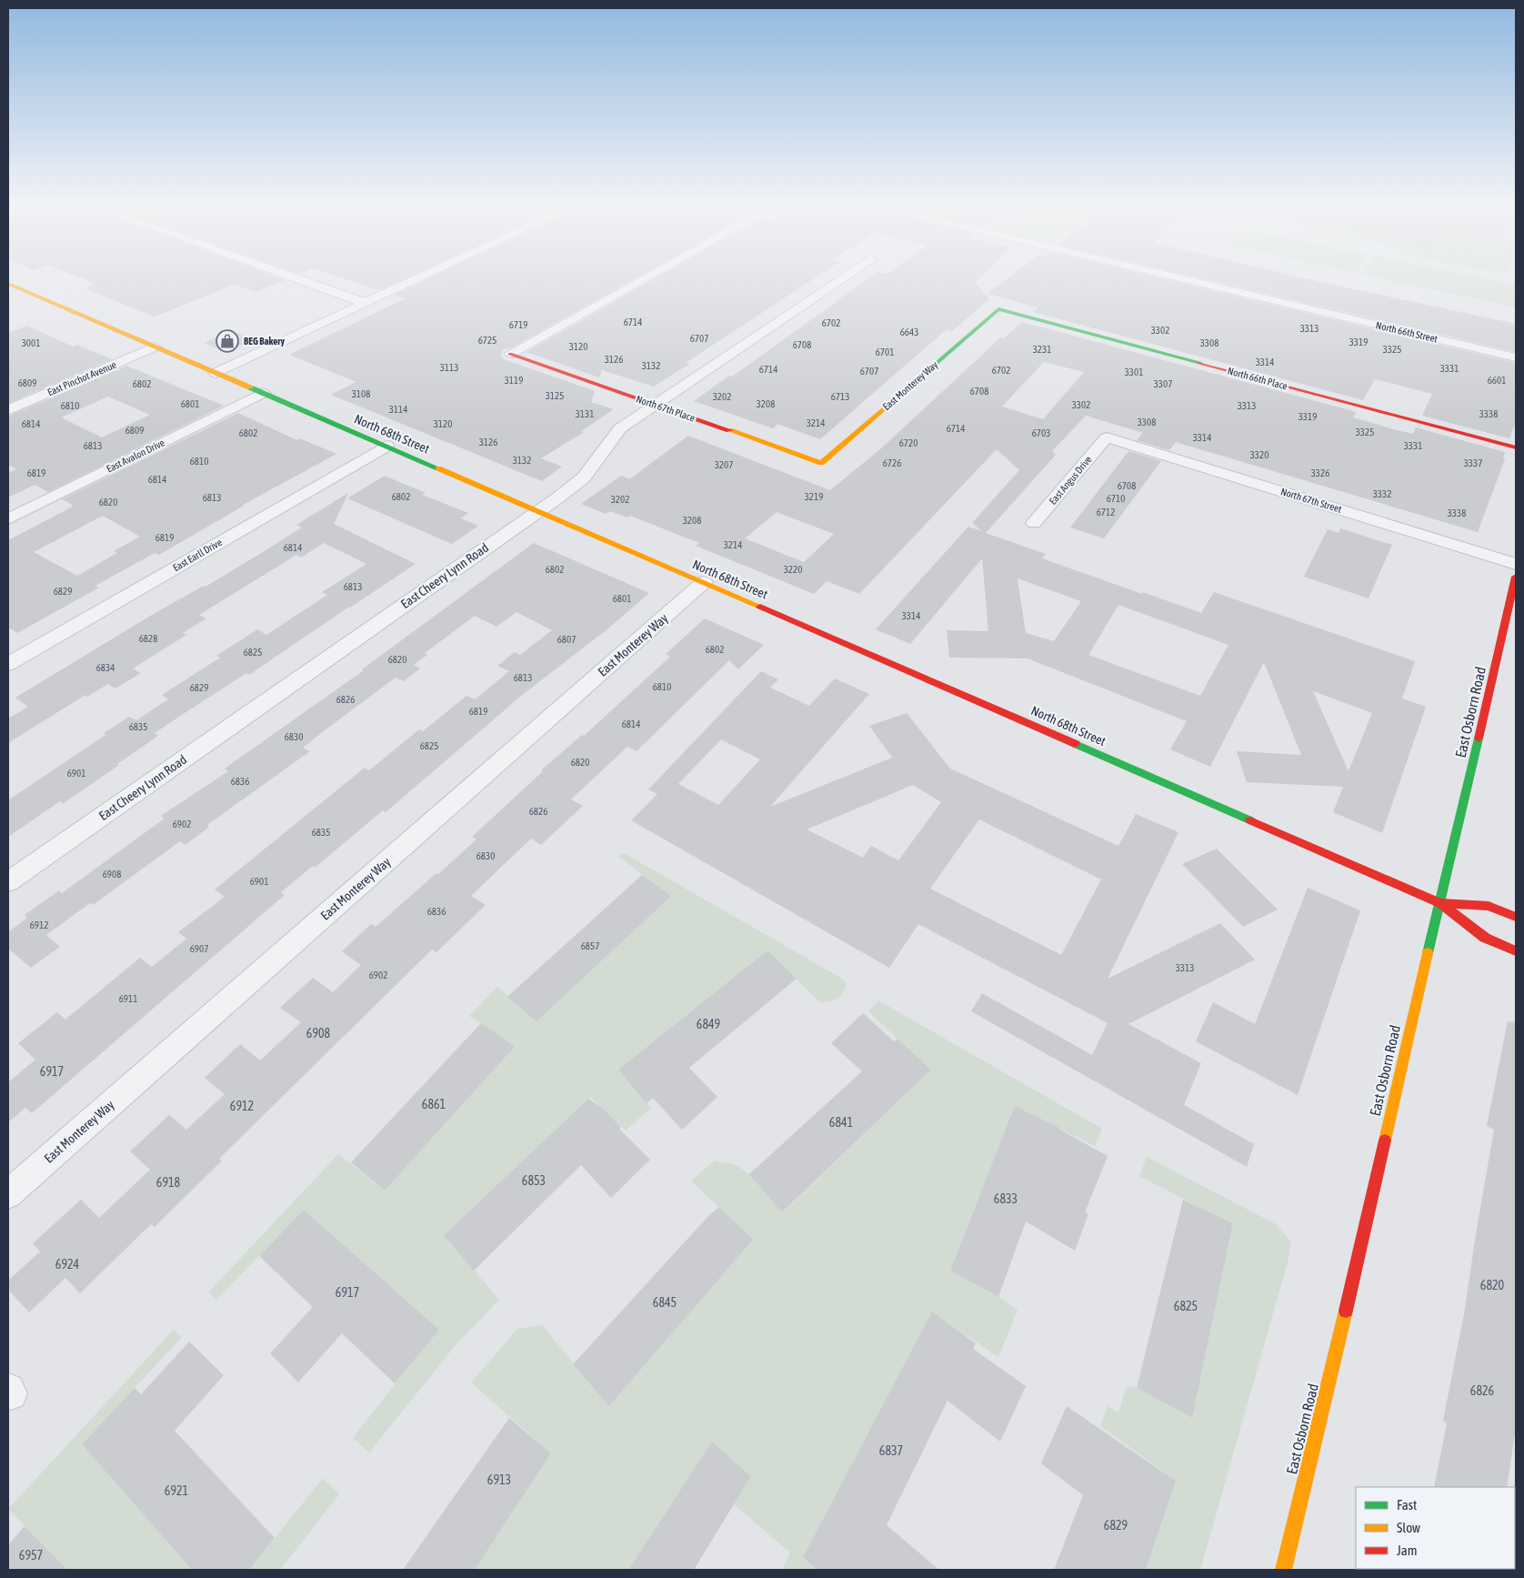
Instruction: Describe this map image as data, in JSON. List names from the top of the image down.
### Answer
{
  "streets": {
    "main road": [
      "North 66th Place",
      "East Monterey Way",
      "North 67th Place",
      "North 68th Street",
      "East Osborn Road"
    ],
    "street": [
      "North 66th Street",
      "East Pinchot Avenue",
      "East Avalon Drive",
      "East Angus Drive",
      "North 67th Street",
      "East Earll Drive",
      "East Cheery Lynn Road"
    ]
  },
  "crossings": [
    ["East Pinchot Avenue", "North 68th Street"],
    ["North 66th Place", "East Monterey Way"],
    ["East Monterey Way", "North 67th Place"],
    ["East Monterey Way", "North 68th Street"],
    ["North 67th Place", "East Cheery Lynn Road"],
    ["North 68th Street", "East Avalon Drive"],
    ["North 68th Street", "East Earll Drive"],
    ["North 68th Street", "East Cheery Lynn Road"],
    ["North 68th Street", "East Osborn Road"],
    ["East Angus Drive", "North 67th Street"]
  ],
  "places": {
    "shop": ["BEG Bakery"]
  },
  "house_numbers": [
    "6714",
    "6702",
    "6719",
    "3313",
    "3302",
    "6643",
    "6707",
    "6725",
    "3319",
    "3001",
    "3308",
    "6708",
    "3120",
    "3231",
    "3325",
    "6701",
    "3126",
    "3314",
    "3132",
    "3113",
    "3331",
    "6714",
    "6702",
    "6707",
    "3301",
    "3119",
    "6601",
    "6809",
    "6802",
    "3307",
    "6708",
    "3108",
    "3125",
    "3202",
    "6713",
    "6801",
    "3208",
    "3302",
    "6810",
    "3313",
    "3114",
    "3131",
    "3338",
    "3319",
    "3308",
    "3214",
    "6814",
    "3120",
    "6714",
    "6809",
    "3325",
    "6802",
    "6703",
    "3314",
    "3126",
    "6720",
    "6813",
    "3331",
    "3320",
    "3132",
    "6810",
    "6726",
    "3337",
    "3207",
    "6819",
    "3326",
    "6814",
    "6708",
    "3332",
    "6802",
    "3219",
    "6813",
    "6710",
    "3202",
    "6820",
    "6712",
    "3338",
    "3208",
    "6819",
    "3214",
    "6814",
    "6802",
    "3220",
    "6813",
    "6829",
    "6801",
    "3314",
    "6828",
    "6807",
    "6802",
    "6825",
    "6820",
    "6834",
    "6813",
    "6810",
    "6829",
    "6826",
    "6819",
    "6814",
    "6835",
    "6830",
    "6825",
    "6820",
    "6901",
    "6836",
    "6826",
    "6902",
    "6835",
    "6830",
    "6908",
    "6901",
    "6836",
    "6912",
    "6857",
    "6907",
    "3313",
    "6902",
    "6911",
    "6849",
    "6908",
    "6917",
    "6861",
    "6912",
    "6841",
    "6853",
    "6918",
    "6833",
    "6924",
    "6820",
    "6917",
    "6845",
    "6825",
    "6826",
    "6837",
    "6913",
    "6921",
    "6829",
    "6957"
  ],
  "legend": ["Fast", "Slow", "Jam"]
}
